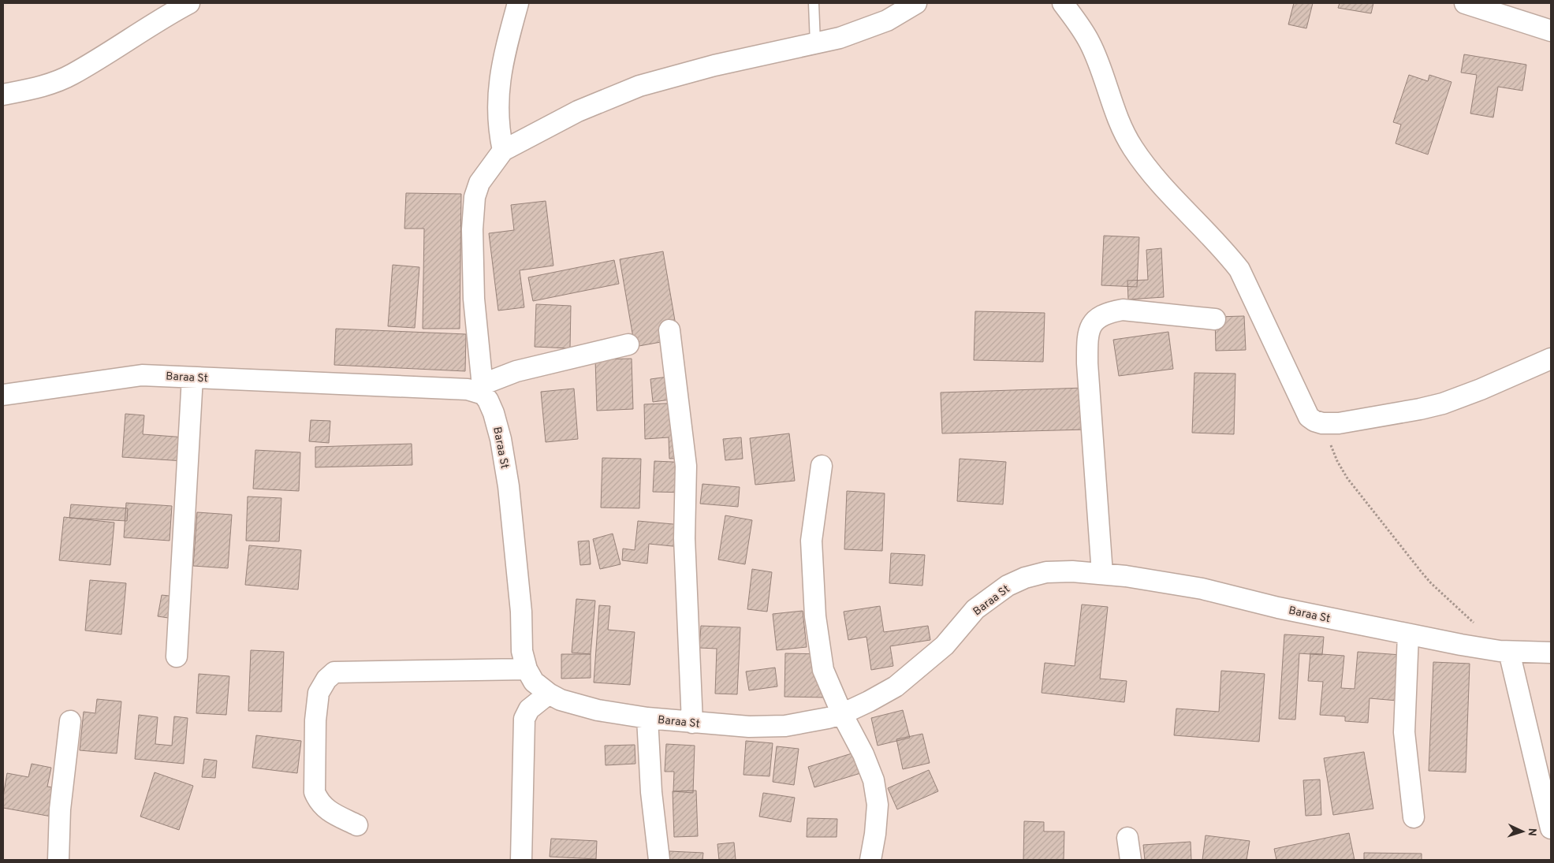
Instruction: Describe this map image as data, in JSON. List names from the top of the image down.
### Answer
{
  "streets": {
    "street": ["Baraa St"]
  },
  "north": "right"
}
